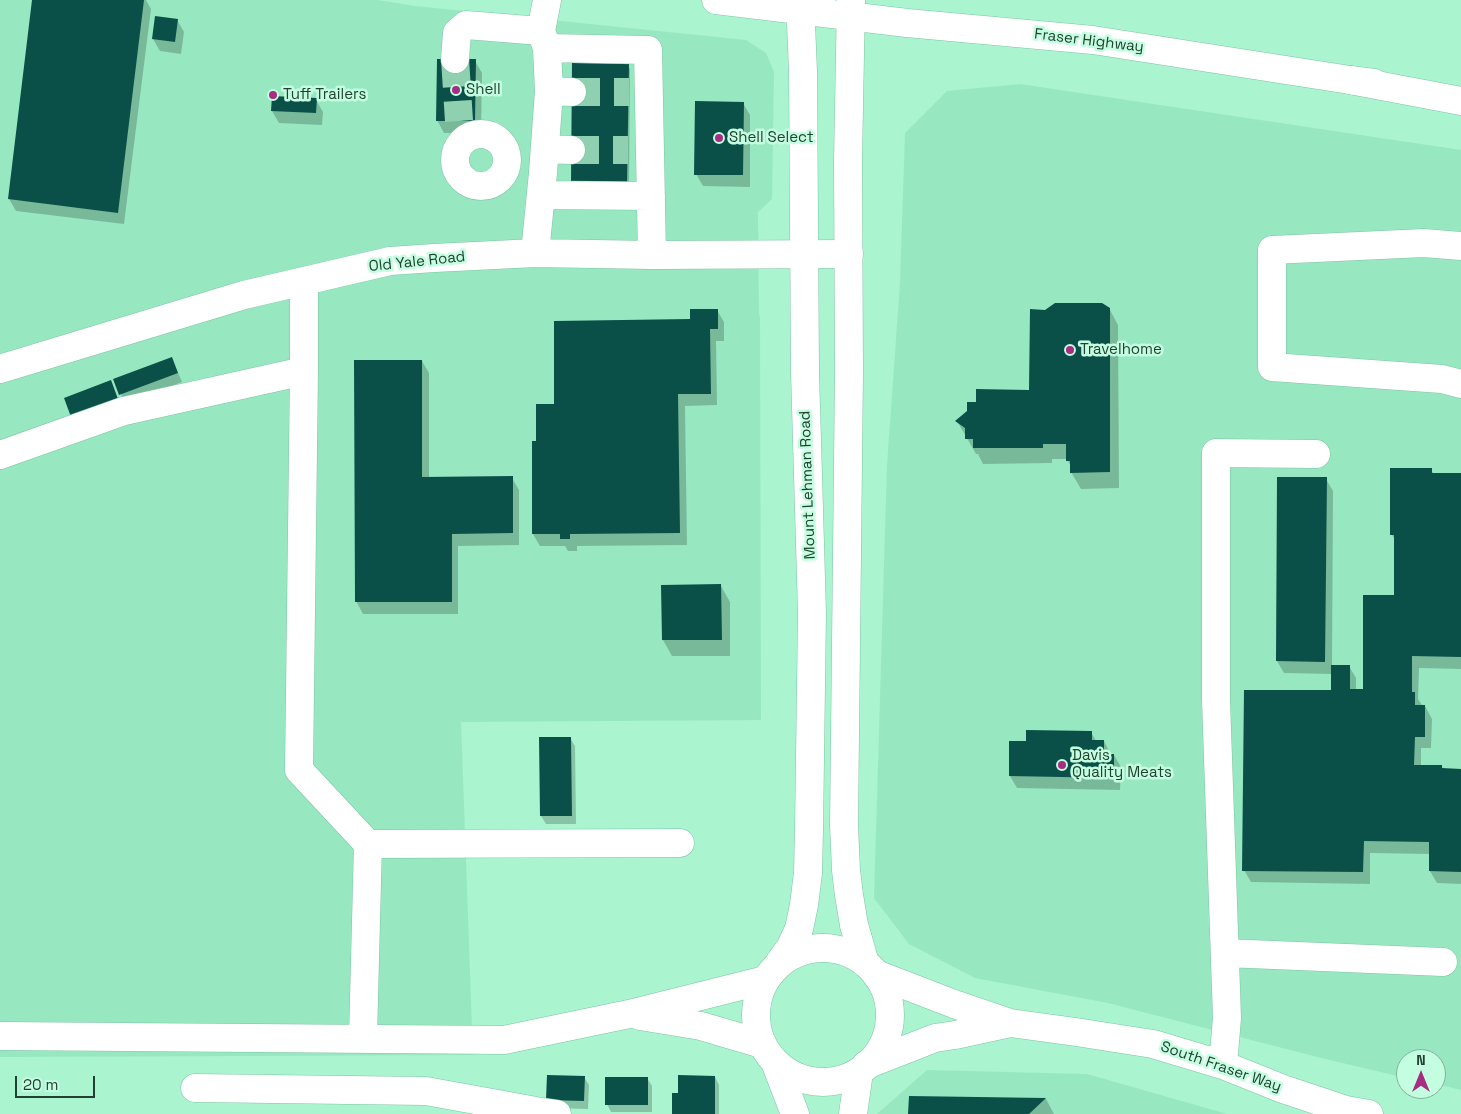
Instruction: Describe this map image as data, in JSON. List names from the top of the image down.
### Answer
{
  "streets": {
    "main road": [
      "Fraser Highway",
      "Old Yale Road",
      "Mount Lehman Road",
      "South Fraser Way"
    ]
  },
  "crossings": [
    ["Fraser Highway", "Mount Lehman Road"],
    ["Old Yale Road", "Mount Lehman Road"],
    ["Mount Lehman Road", "South Fraser Way"]
  ],
  "places": [
    "Shell",
    "Tuff Trailers",
    "Shell Select",
    "Travelhome",
    "Davis Quality Meats"
  ],
  "scale_bar": "20 m",
  "north": "top"
}
